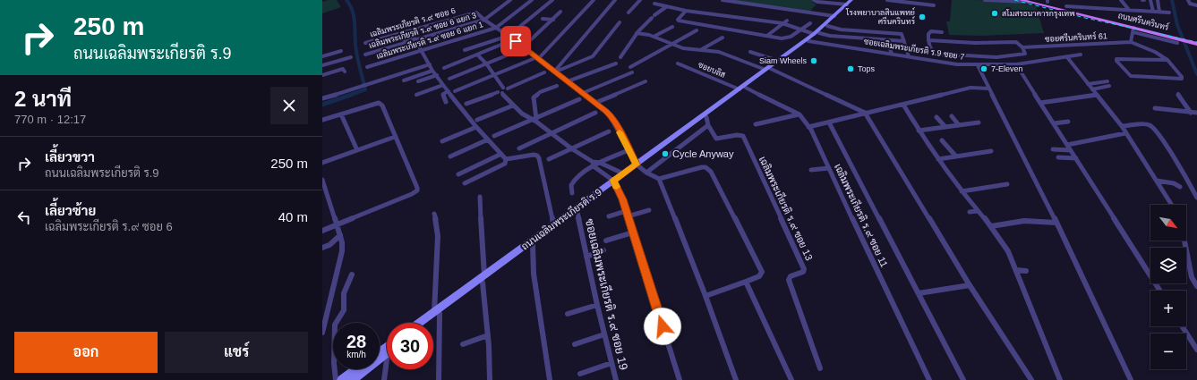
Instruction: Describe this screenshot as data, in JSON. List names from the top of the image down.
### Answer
{
  "streets": {
    "main road": ["ถนนศรีนครินทร์", "ถนนเฉลิมพระเกียรติ ร.9"],
    "street": [
      "เฉลิมพระเกียรติ ร.๙ ซอย 6",
      "เฉลิมพระเกียรติ ร.๙ ซอย 6 แยก 3",
      "ซอยศรีนครินทร์ 61",
      "เฉลิมพระเกียรติ ร.๙ ซอย 6 แยก 1",
      "ซอยเฉลิมพระเกียรติ ร.9 ซอย 7",
      "ซอยบลิส",
      "เฉลิมพระเกียรติ ร.๙ ซอย 13",
      "เฉลิมพระเกียรติ ร.๙ ซอย 11",
      "ซอยเฉลิมพระเกียรติ ร.๙ ซอย 19"
    ]
  },
  "crossings": [
    ["เฉลิมพระเกียรติ ร.๙ ซอย 6", "เฉลิมพระเกียรติ ร.๙ ซอย 6 แยก 3"],
    ["เฉลิมพระเกียรติ ร.๙ ซอย 6", "เฉลิมพระเกียรติ ร.๙ ซอย 6 แยก 1"],
    ["เฉลิมพระเกียรติ ร.๙ ซอย 6", "ถนนเฉลิมพระเกียรติ ร.9"],
    ["ซอยเฉลิมพระเกียรติ ร.9 ซอย 7", "ถนนเฉลิมพระเกียรติ ร.9"],
    ["ซอยบลิส", "เฉลิมพระเกียรติ ร.๙ ซอย 11"],
    ["ซอยบลิส", "ถนนเฉลิมพระเกียรติ ร.9"],
    ["เฉลิมพระเกียรติ ร.๙ ซอย 13", "ถนนเฉลิมพระเกียรติ ร.9"],
    ["เฉลิมพระเกียรติ ร.๙ ซอย 11", "ถนนเฉลิมพระเกียรติ ร.9"],
    ["ถนนเฉลิมพระเกียรติ ร.9", "ซอยเฉลิมพระเกียรติ ร.๙ ซอย 19"]
  ],
  "places": [
    "สโมสรธนาคารกรุงเทพ",
    "โรงพยาบาลสินแพทย์ ศรีนครินทร์",
    "Siam Wheels",
    "Tops",
    "7-Eleven",
    "Cycle Anyway"
  ],
  "north": "bottom right",
  "page": {
    "turn": ["250 m", "ถนนเฉลิมพระเกียรติ ร.9"],
    "heading": ["2 นาที", "770 m · 12:17"],
    "list": [
      {
        "name": "เลี้ยวขวา",
        "note": "ถนนเฉลิมพระเกียรติ ร.9",
        "value": "250 m"
      },
      {
        "name": "เลี้ยวซ้าย",
        "note": "เฉลิมพระเกียรติ ร.๙ ซอย 6",
        "value": "40 m"
      }
    ],
    "map_buttons": ["+", "−"],
    "speed": "28 km/h",
    "limit": "30",
    "buttons": ["ออก", "แชร์"]
  }
}
